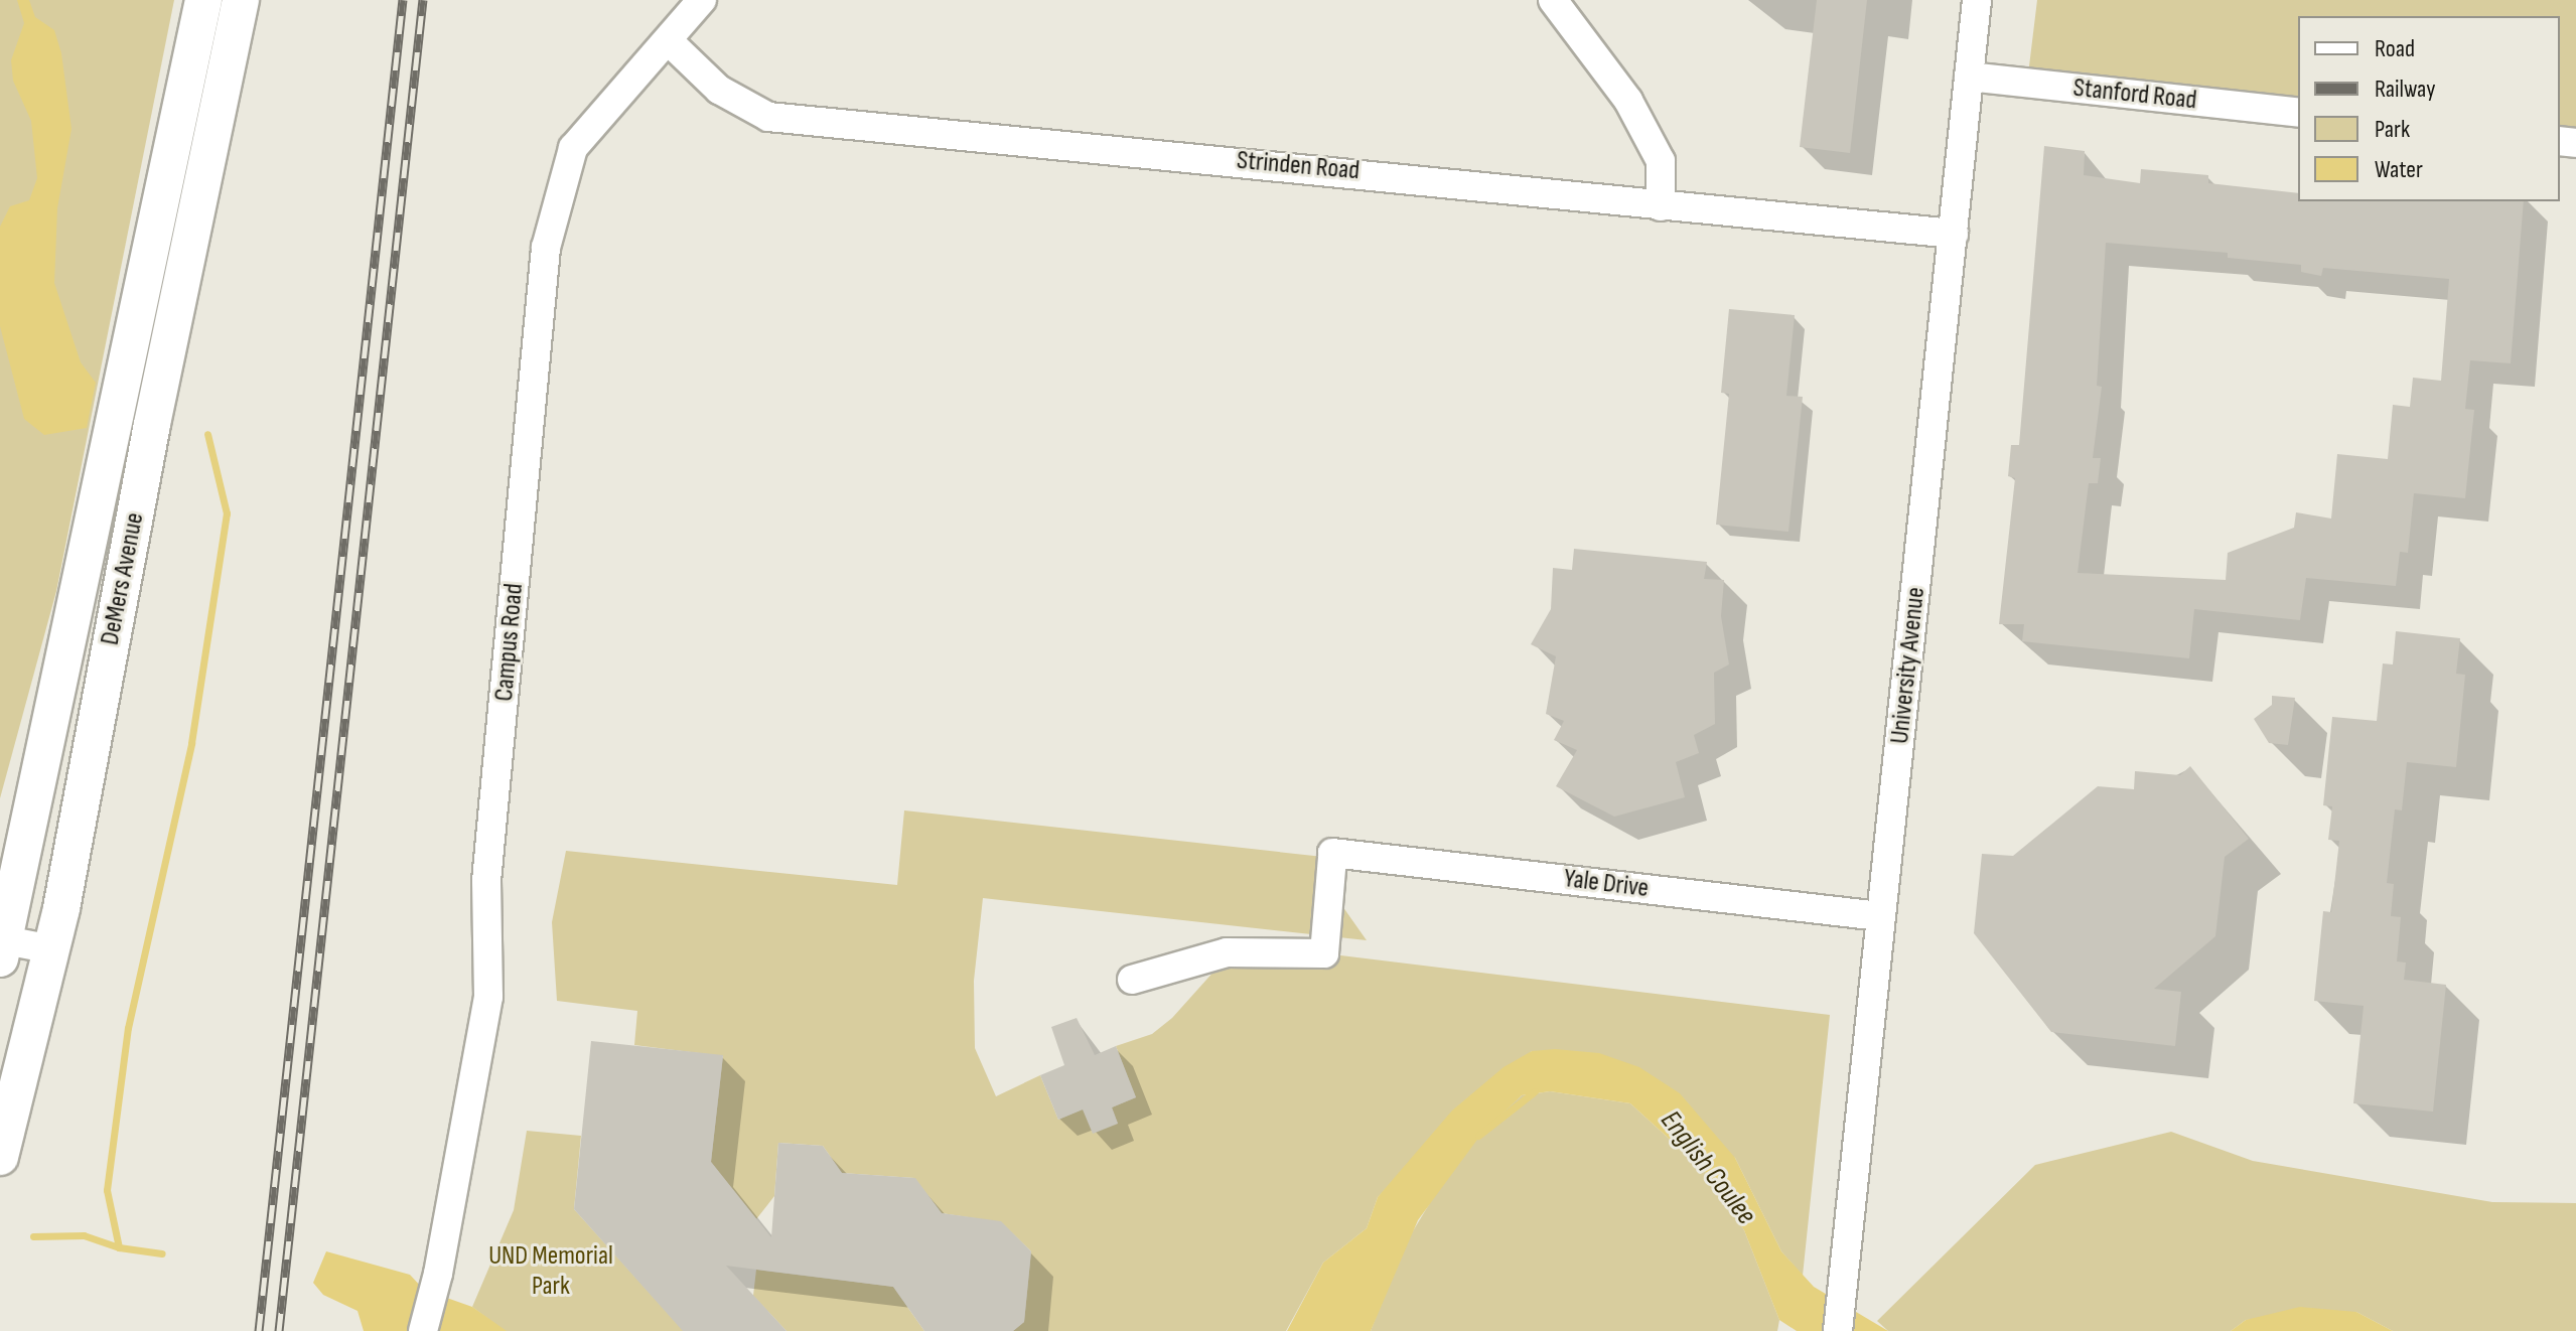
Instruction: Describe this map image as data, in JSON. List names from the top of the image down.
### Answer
{
  "streets": {
    "main road": ["DeMers Avenue"],
    "street": [
      "Stanford Road",
      "Strinden Road",
      "Campus Road",
      "University Avenue",
      "Yale Drive"
    ]
  },
  "crossings": [
    ["Stanford Road", "University Avenue"],
    ["Strinden Road", "Campus Road"],
    ["Strinden Road", "University Avenue"],
    ["University Avenue", "Yale Drive"]
  ],
  "water": ["English Coulee"],
  "parks": ["UND Memorial Park"],
  "legend": [
    "Road",
    "Railway",
    "Park",
    "Water"
  ]
}
